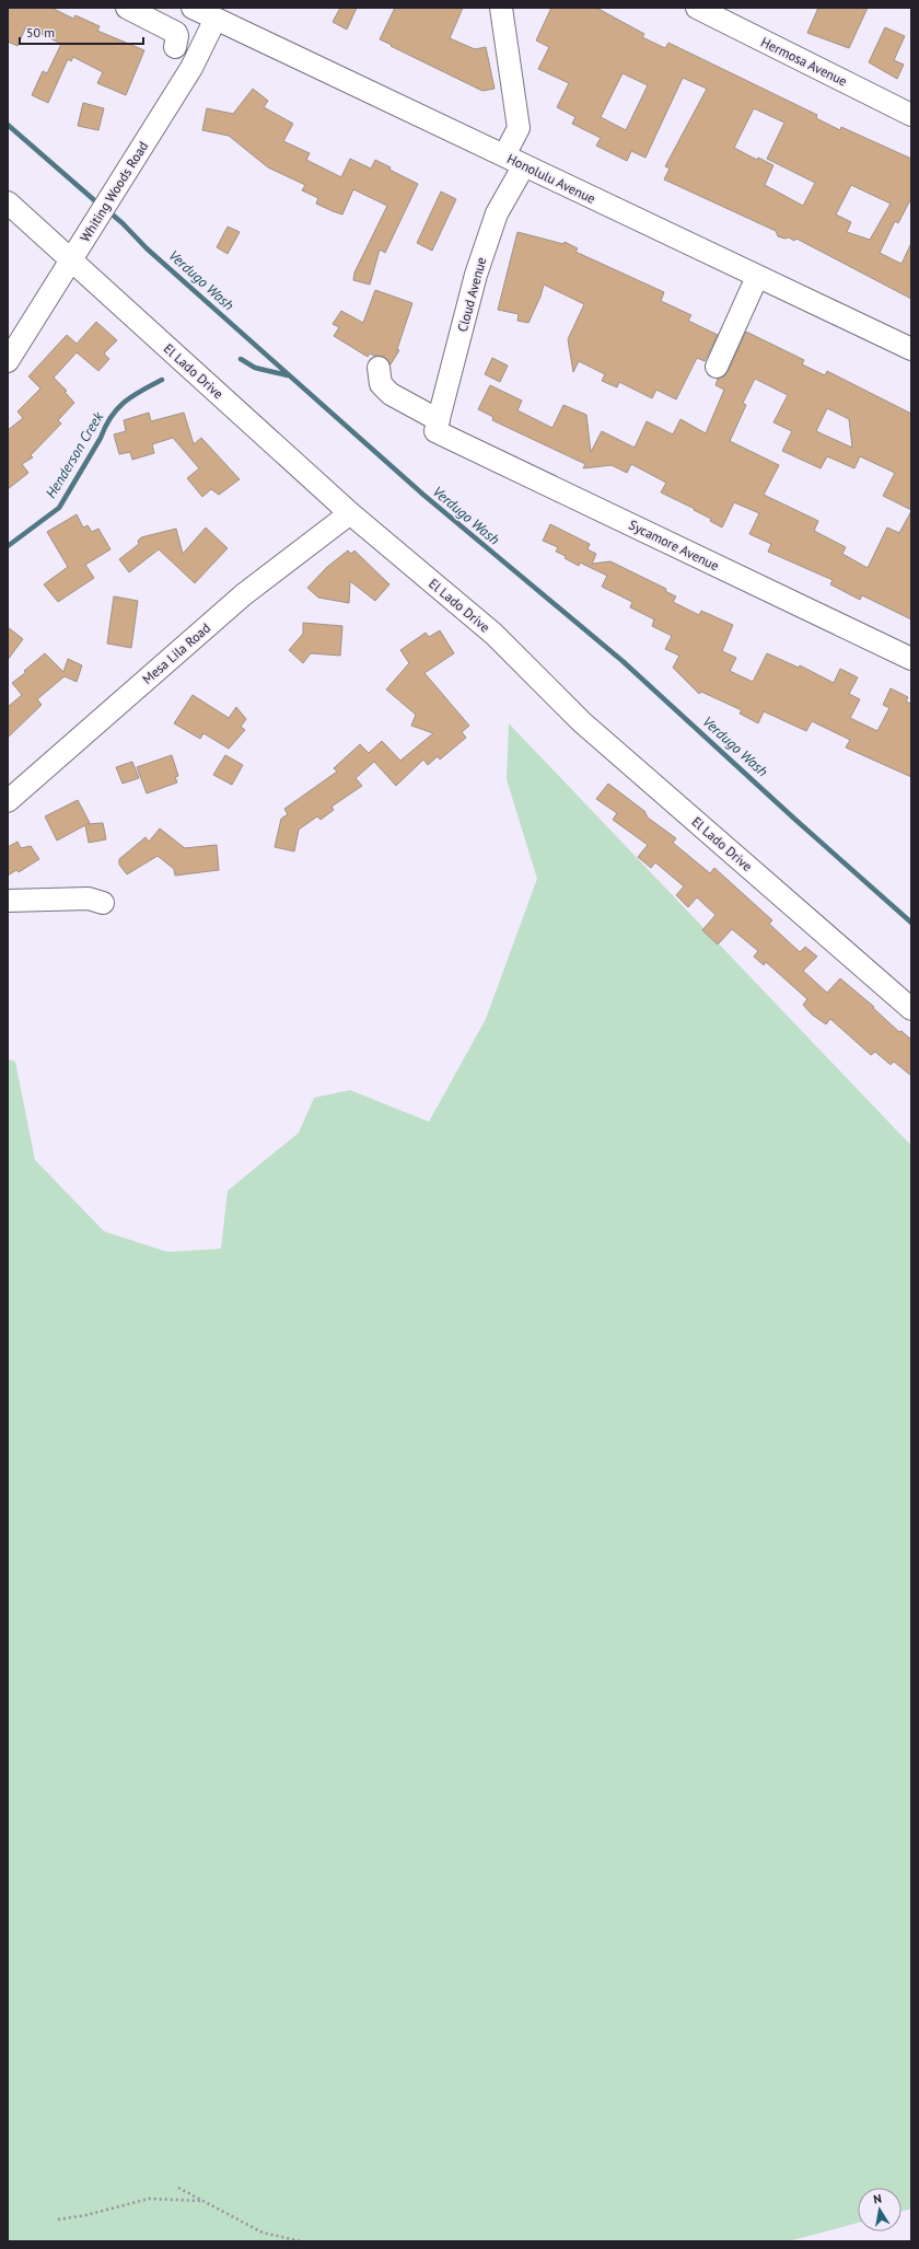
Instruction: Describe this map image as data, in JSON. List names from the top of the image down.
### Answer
{
  "streets": {
    "street": [
      "Hermosa Avenue",
      "Honolulu Avenue",
      "Whiting Woods Road",
      "Cloud Avenue",
      "El Lado Drive",
      "Sycamore Avenue",
      "Mesa Lila Road"
    ]
  },
  "crossings": [
    ["Honolulu Avenue", "Whiting Woods Road"],
    ["Honolulu Avenue", "Cloud Avenue"],
    ["Whiting Woods Road", "El Lado Drive"],
    ["Cloud Avenue", "Sycamore Avenue"],
    ["El Lado Drive", "Mesa Lila Road"]
  ],
  "water": ["Verdugo Wash", "Henderson Creek"],
  "scale_bar": "50 m",
  "north": "top"
}
